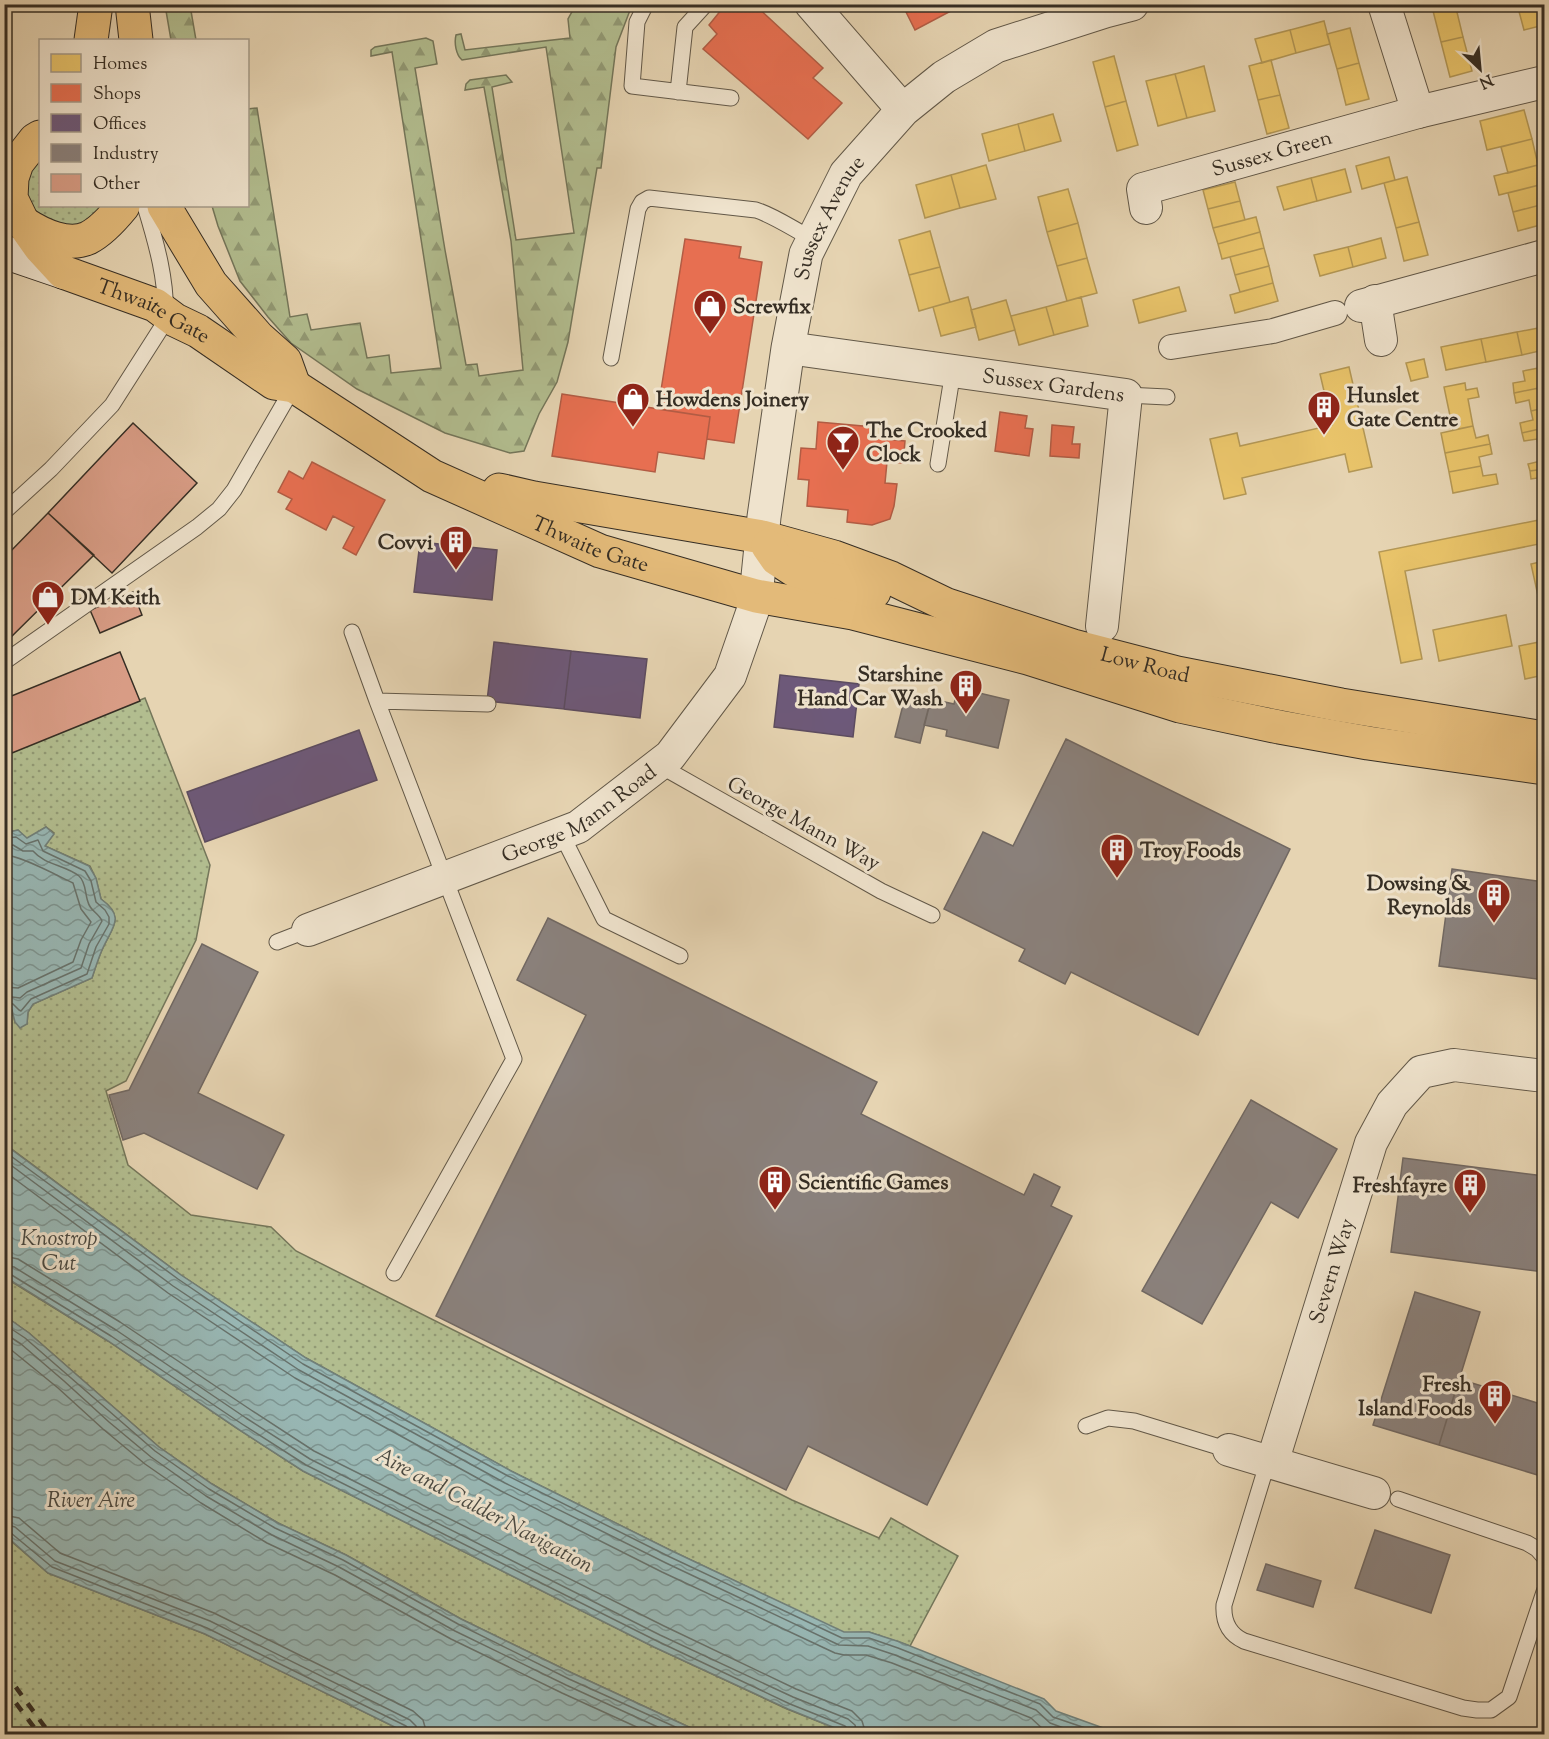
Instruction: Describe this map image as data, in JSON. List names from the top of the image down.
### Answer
{
  "streets": {
    "main road": ["Thwaite Gate", "Low Road"],
    "street": [
      "Sussex Green",
      "Sussex Avenue",
      "Sussex Gardens",
      "George Mann Road",
      "Severn Way"
    ],
    "lane": ["George Mann Way"]
  },
  "crossings": [
    ["Sussex Avenue", "Thwaite Gate"],
    ["Sussex Avenue", "Sussex Gardens"],
    ["Sussex Avenue", "Low Road"],
    ["Sussex Avenue", "George Mann Road"],
    ["Thwaite Gate", "Low Road"],
    ["Thwaite Gate", "George Mann Road"],
    ["Low Road", "George Mann Road"],
    ["George Mann Road", "George Mann Way"]
  ],
  "water": ["Knostrop Cut", "River Aire", "Aire and Calder Navigation"],
  "places": {
    "shop": ["Screwfix", "Howdens Joinery", "DM Keith"],
    "building": [
      "Hunslet Gate Centre",
      "Covvi",
      "Starshine Hand Car Wash",
      "Troy Foods",
      "Dowsing & Reynolds",
      "Scientific Games",
      "Freshfayre",
      "Fresh Island Foods"
    ],
    "bar": ["The Crooked Clock"]
  },
  "legend": [
    "Homes",
    "Shops",
    "Offices",
    "Industry",
    "Other"
  ],
  "north": "bottom right"
}
